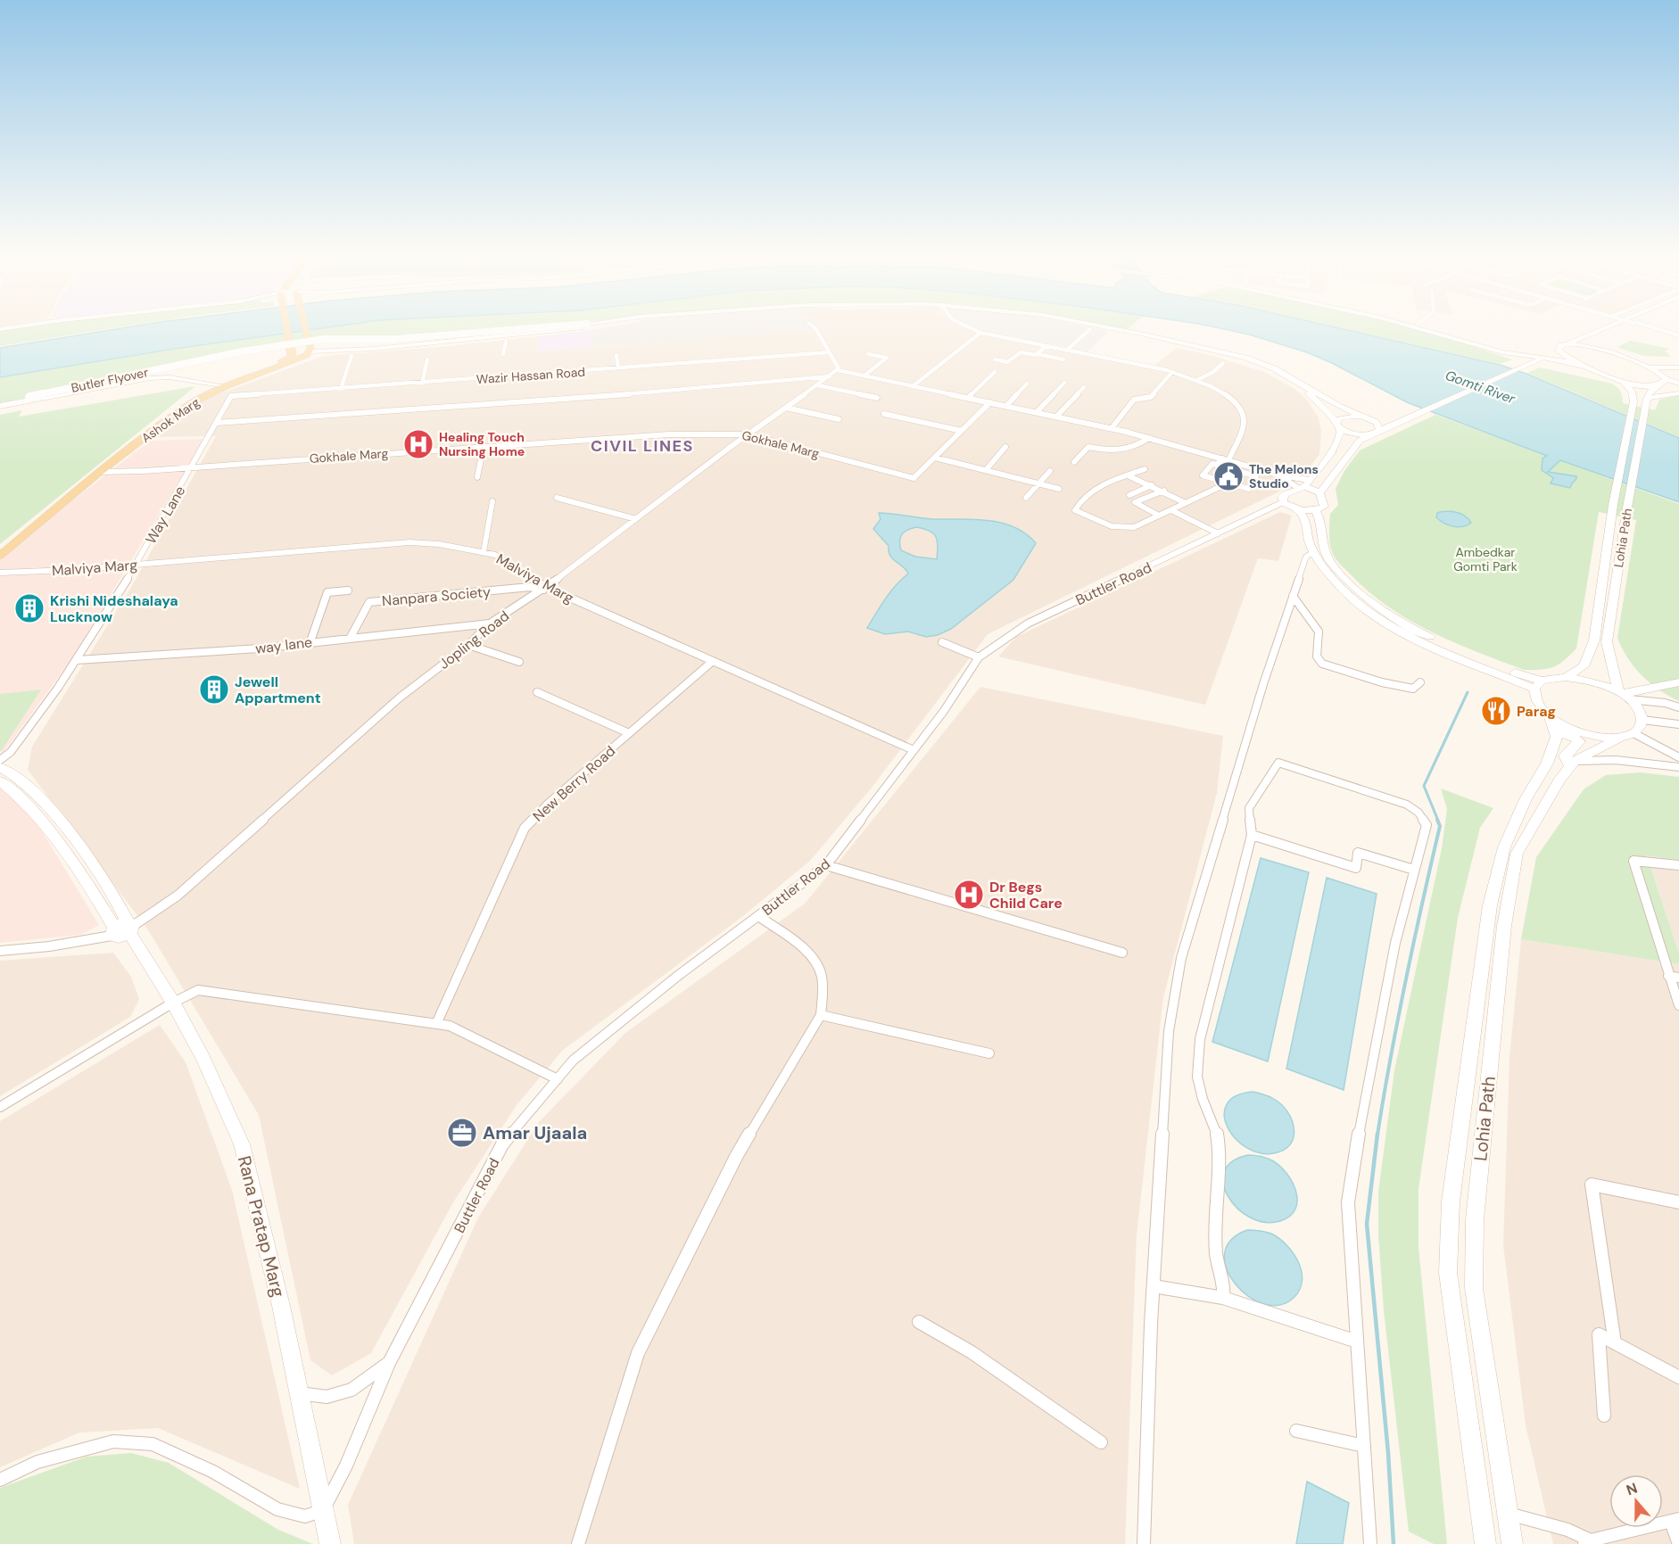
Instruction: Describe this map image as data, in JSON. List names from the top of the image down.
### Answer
{
  "streets": {
    "main road": [
      "Butler Flyover",
      "Ashok Marg",
      "Lohia Path",
      "Rana Pratap Marg"
    ],
    "street": [
      "Wazir Hassan Road",
      "Gokhale Marg",
      "Way Lane",
      "Malviya Marg",
      "Buttler Road",
      "Nanpara Society",
      "Jopling Road",
      "way lane",
      "New Berry Road"
    ]
  },
  "crossings": [
    ["Wazir Hassan Road", "Way Lane"],
    ["Ashok Marg", "Gokhale Marg"],
    ["Gokhale Marg", "Way Lane"],
    ["Gokhale Marg", "Jopling Road"],
    ["Way Lane", "Malviya Marg"],
    ["Way Lane", "way lane"],
    ["Malviya Marg", "Buttler Road"],
    ["Malviya Marg", "Nanpara Society"],
    ["Malviya Marg", "Jopling Road"],
    ["Malviya Marg", "New Berry Road"],
    ["Buttler Road", "Rana Pratap Marg"],
    ["Nanpara Society", "Jopling Road"],
    ["Nanpara Society", "way lane"],
    ["Jopling Road", "way lane"],
    ["Jopling Road", "Rana Pratap Marg"]
  ],
  "districts": ["CIVIL LINES"],
  "water": ["Gomti River"],
  "parks": ["Ambedkar Gomti Park"],
  "places": {
    "hospital": ["Healing Touch Nursing Home", "Dr Begs Child Care"],
    "public building": ["The Melons Studio"],
    "building": ["Krishi Nideshalaya Lucknow", "Jewell Appartment"],
    "restaurant": ["Parag"],
    "office": ["Amar Ujaala"]
  },
  "north": "top"
}
